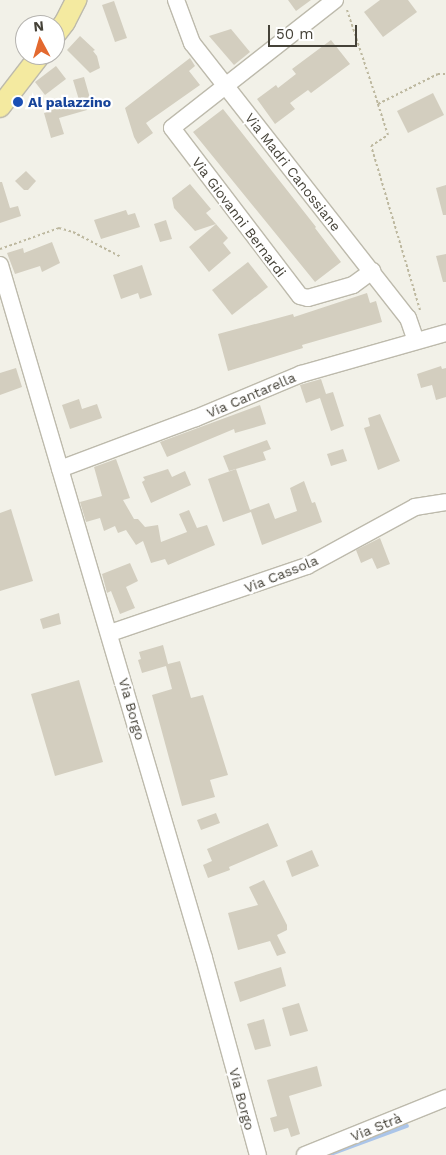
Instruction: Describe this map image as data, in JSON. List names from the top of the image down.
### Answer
{
  "streets": {
    "street": [
      "Via Madri Canossiane",
      "Via Giovanni Bernardi",
      "Via Cantarella",
      "Via Cassola",
      "Via Borgo",
      "Via Strà"
    ]
  },
  "crossings": [
    ["Via Madri Canossiane", "Via Giovanni Bernardi"],
    ["Via Madri Canossiane", "Via Cantarella"],
    ["Via Cantarella", "Via Borgo"],
    ["Via Cassola", "Via Borgo"]
  ],
  "places": ["Al palazzino"],
  "scale_bar": "50 m",
  "north": "top"
}
